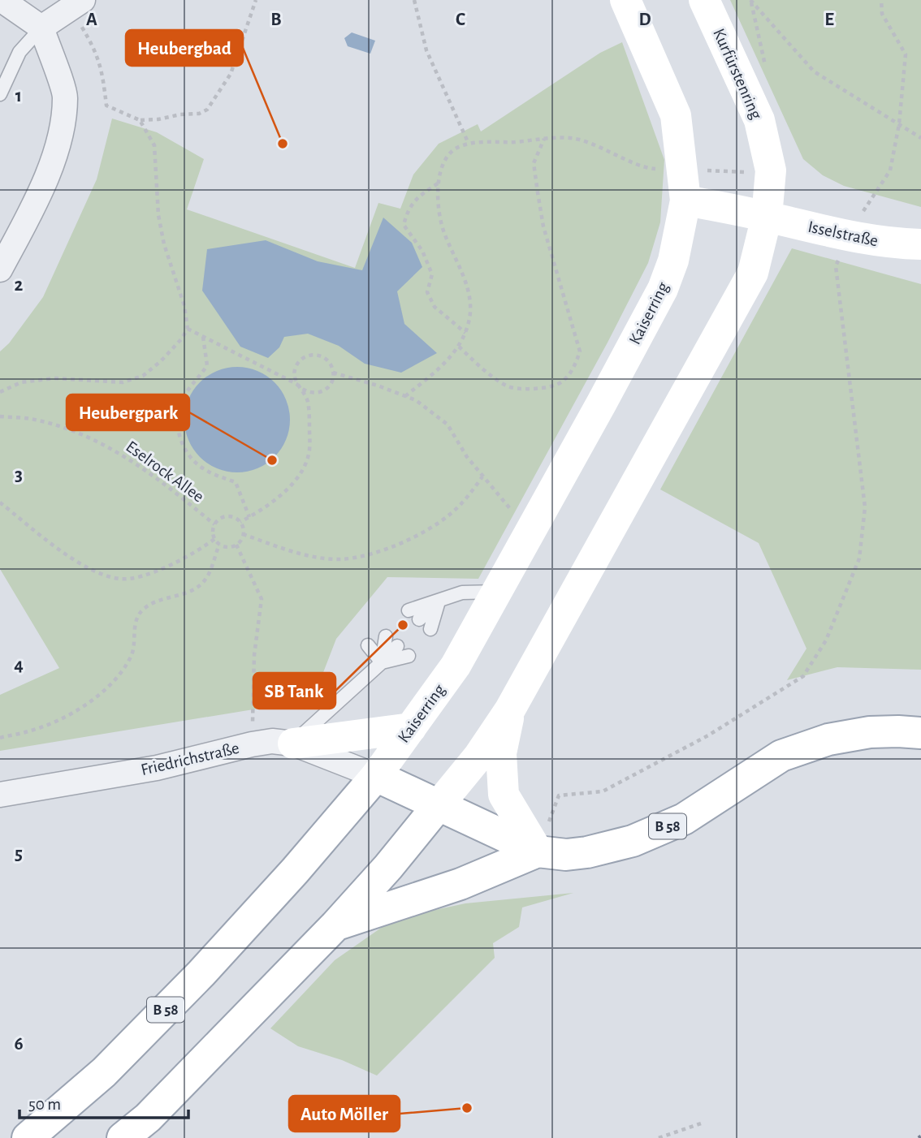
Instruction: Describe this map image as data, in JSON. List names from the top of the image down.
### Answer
{
  "streets": {
    "main road": [
      "Kurfürstenring",
      "Isselstraße",
      "Kaiserring",
      "B 58"
    ],
    "street": ["Friedrichstraße"],
    "path": ["Eselrock Allee"]
  },
  "crossings": [
    ["Kurfürstenring", "Isselstraße"],
    ["Isselstraße", "Kaiserring"],
    ["Kaiserring", "Friedrichstraße"],
    ["Kaiserring", "B 58"],
    ["Friedrichstraße", "B 58"]
  ],
  "places": [
    "Heubergbad",
    "Heubergpark",
    "SB Tank",
    "Auto Möller"
  ],
  "scale_bar": "50 m",
  "grid": {
    "columns": [
      "A",
      "B",
      "C",
      "D",
      "E"
    ],
    "rows": [
      "1",
      "2",
      "3",
      "4",
      "5",
      "6"
    ]
  }
}
